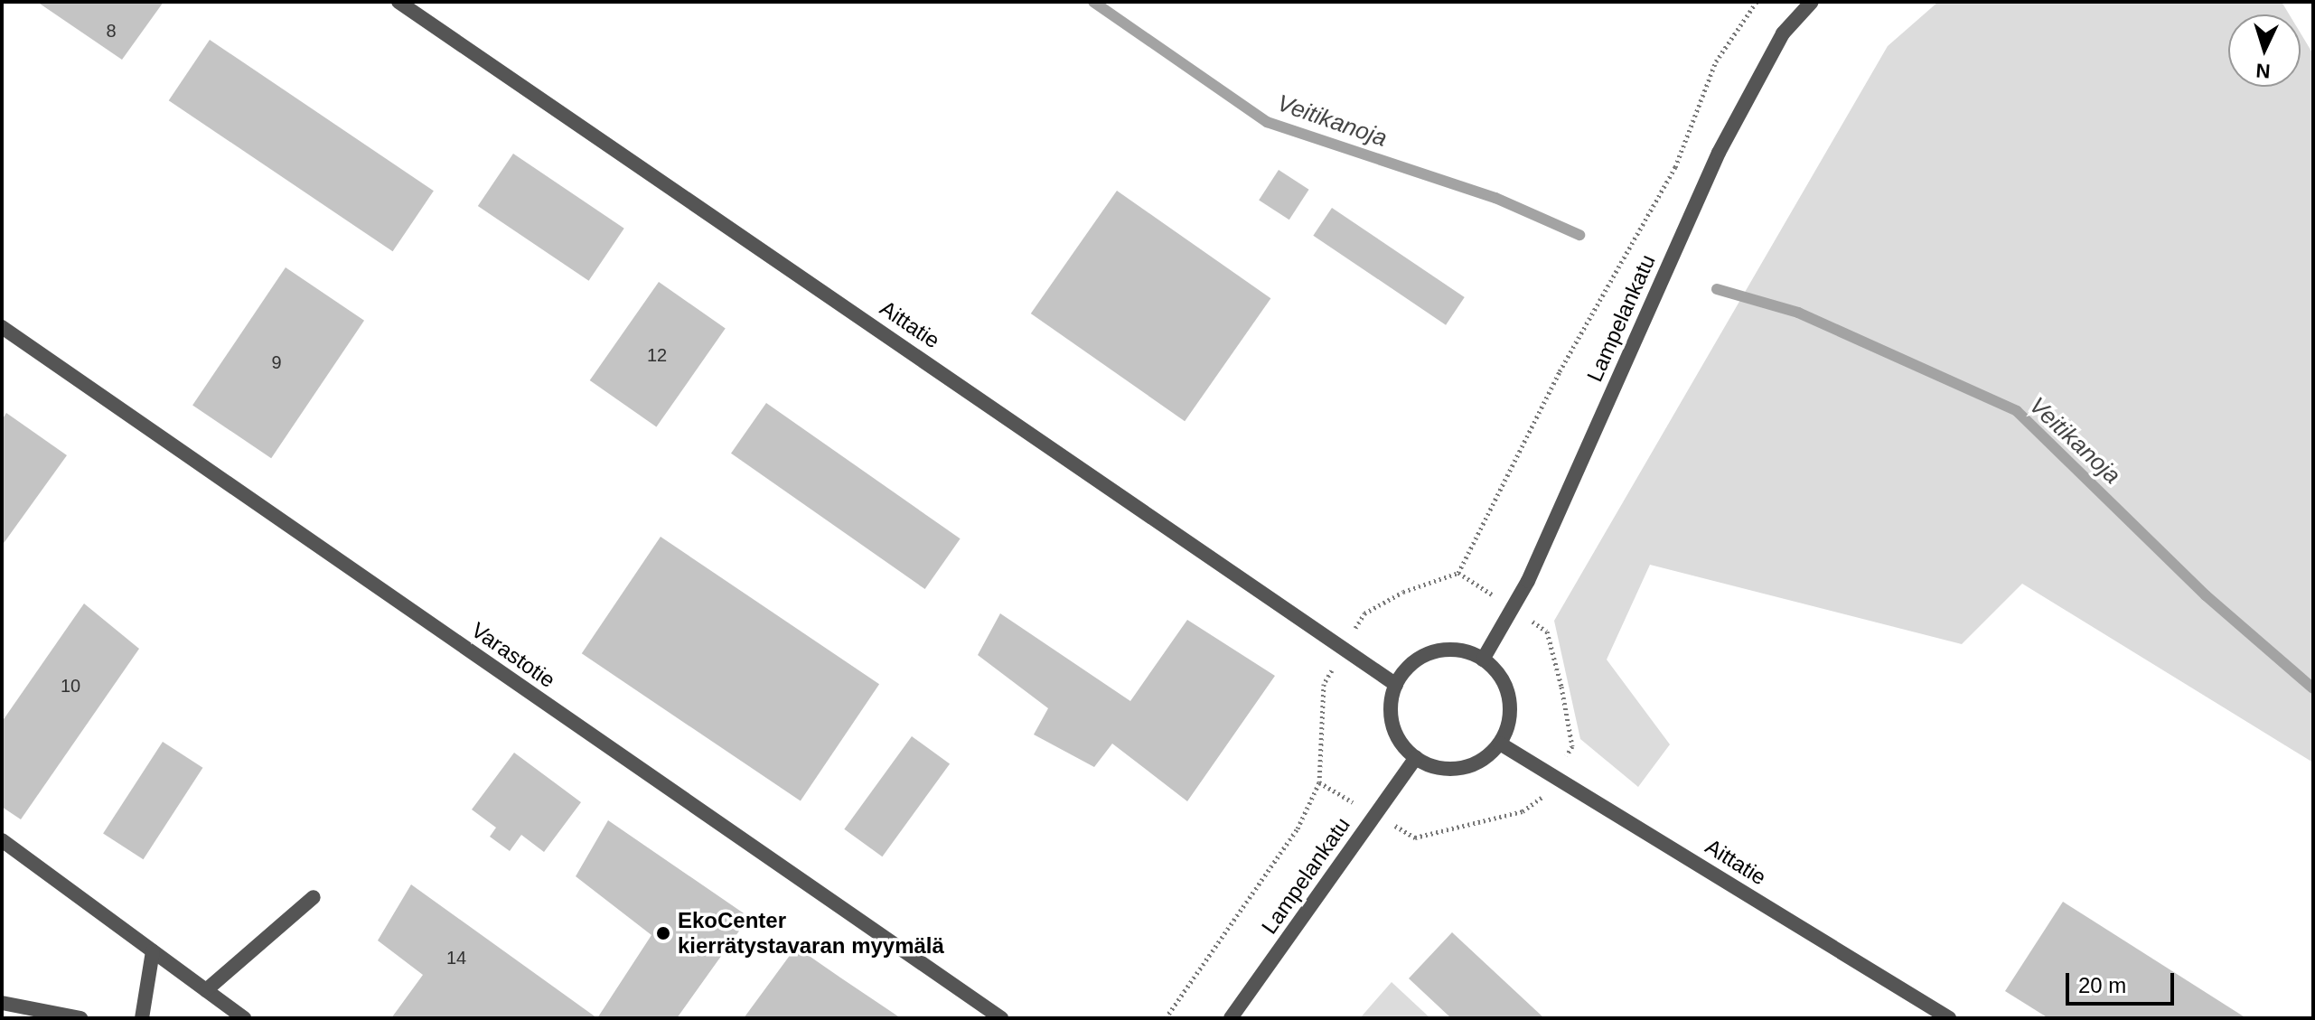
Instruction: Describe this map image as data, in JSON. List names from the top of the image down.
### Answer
{
  "streets": {
    "street": ["Lampelankatu", "Aittatie", "Varastotie"]
  },
  "crossings": [
    ["Lampelankatu", "Aittatie"]
  ],
  "water": ["Veitikanoja"],
  "places": ["EkoCenter kierrätystavaran myymälä"],
  "house_numbers": [
    "8",
    "12",
    "9",
    "10",
    "14"
  ],
  "scale_bar": "20 m",
  "north": "bottom"
}
